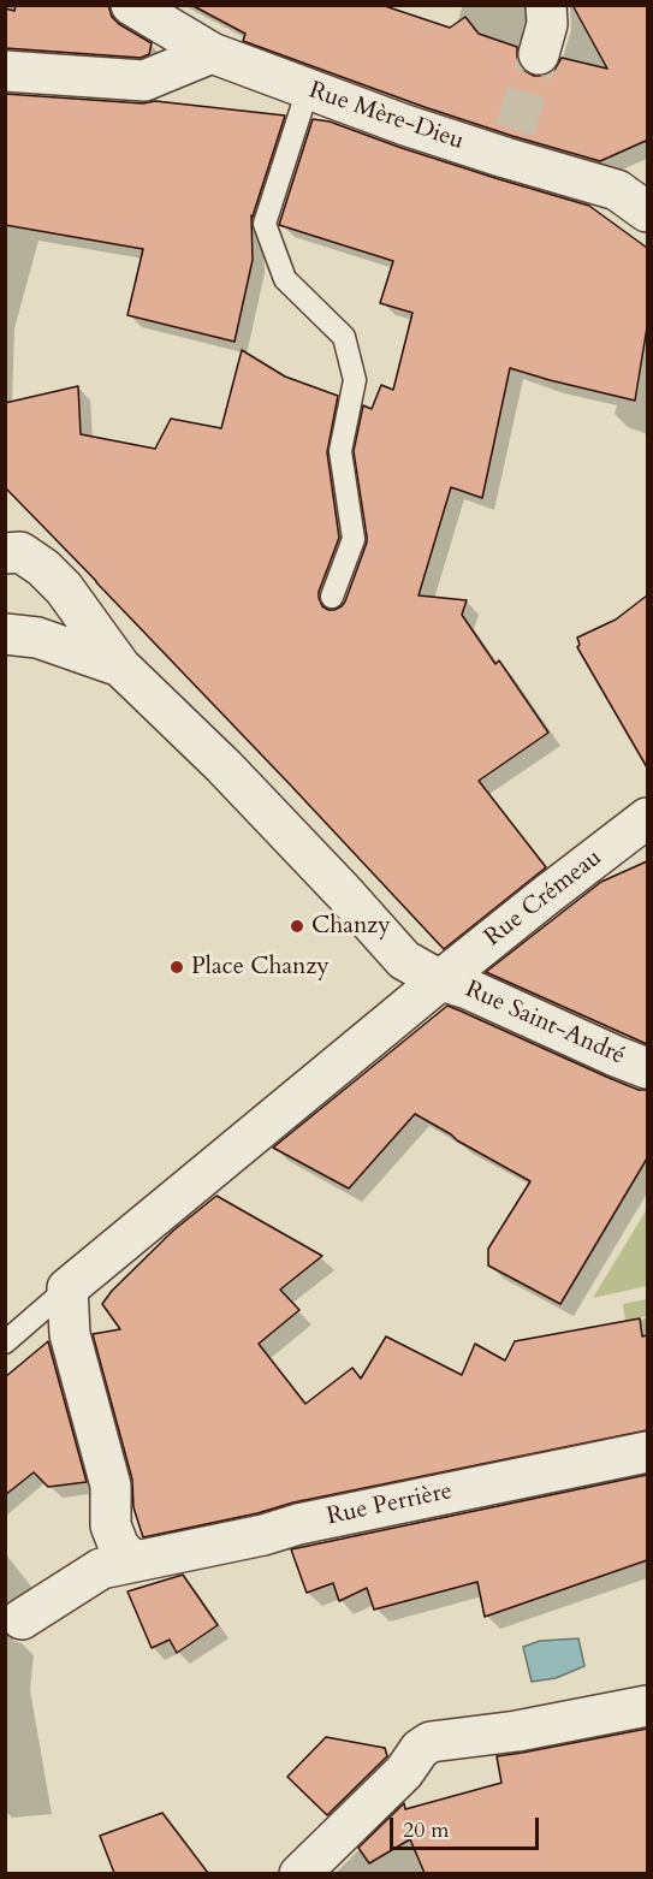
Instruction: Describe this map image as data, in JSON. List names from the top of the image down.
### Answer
{
  "streets": {
    "street": [
      "Rue Mère-Dieu",
      "Rue Crémeau",
      "Rue Saint-André",
      "Rue Perrière"
    ]
  },
  "crossings": [
    ["Rue Crémeau", "Rue Saint-André"]
  ],
  "places": ["Chanzy", "Place Chanzy"],
  "scale_bar": "20 m"
}
